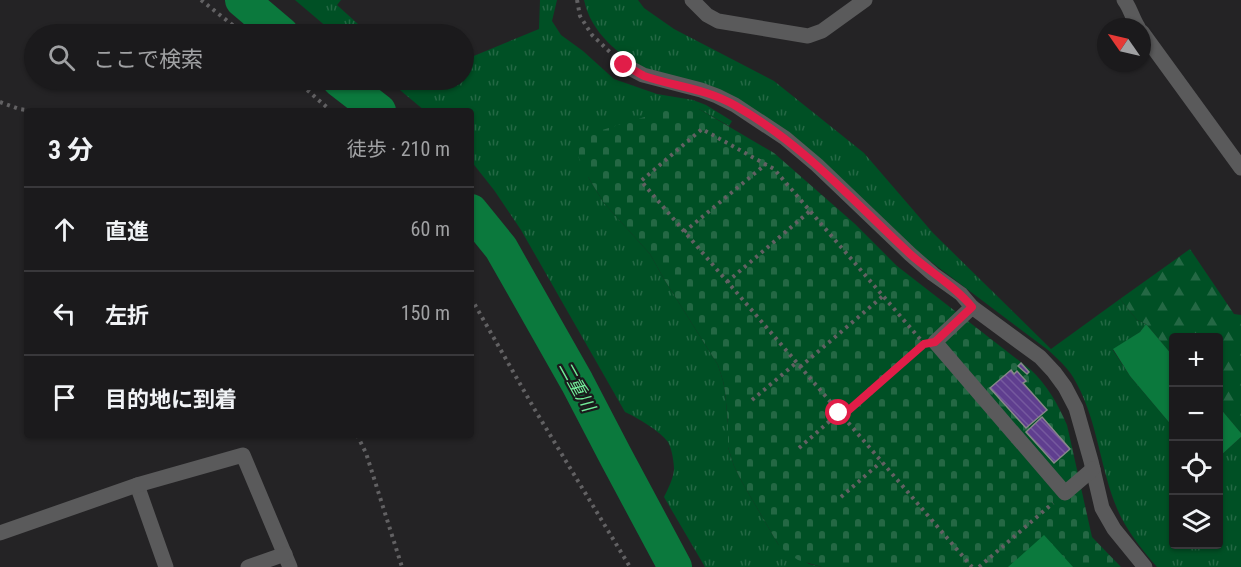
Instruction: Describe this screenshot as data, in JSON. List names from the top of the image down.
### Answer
{
  "water": ["二重川"],
  "north": "top left",
  "page": {
    "search": "ここで検索",
    "heading": ["3 分", "徒歩 · 210 m"],
    "list": [
      ["直進", "60 m"],
      ["左折", "150 m"],
      "目的地に到着"
    ],
    "map_buttons": ["+", "−"]
  }
}
